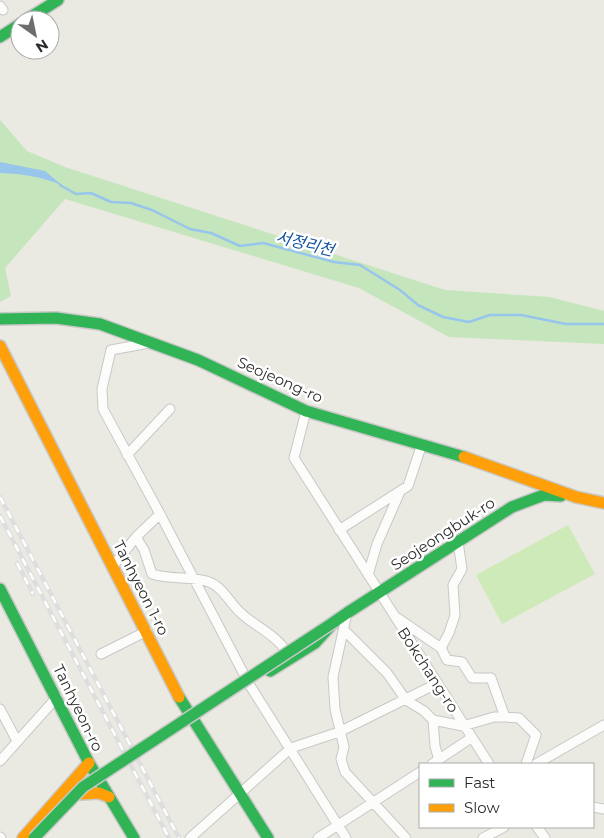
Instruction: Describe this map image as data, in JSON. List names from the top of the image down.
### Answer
{
  "streets": {
    "street": [
      "Seojeong-ro",
      "Seojeongbuk-ro",
      "Tanhyeon 1-ro",
      "Bokchang-ro",
      "Tanhyeon-ro"
    ]
  },
  "crossings": [
    ["Seojeong-ro", "Seojeongbuk-ro"],
    ["Seojeong-ro", "Bokchang-ro"],
    ["Seojeongbuk-ro", "Bokchang-ro"]
  ],
  "water": ["서정리천"],
  "legend": ["Fast", "Slow"],
  "north": "bottom right"
}
